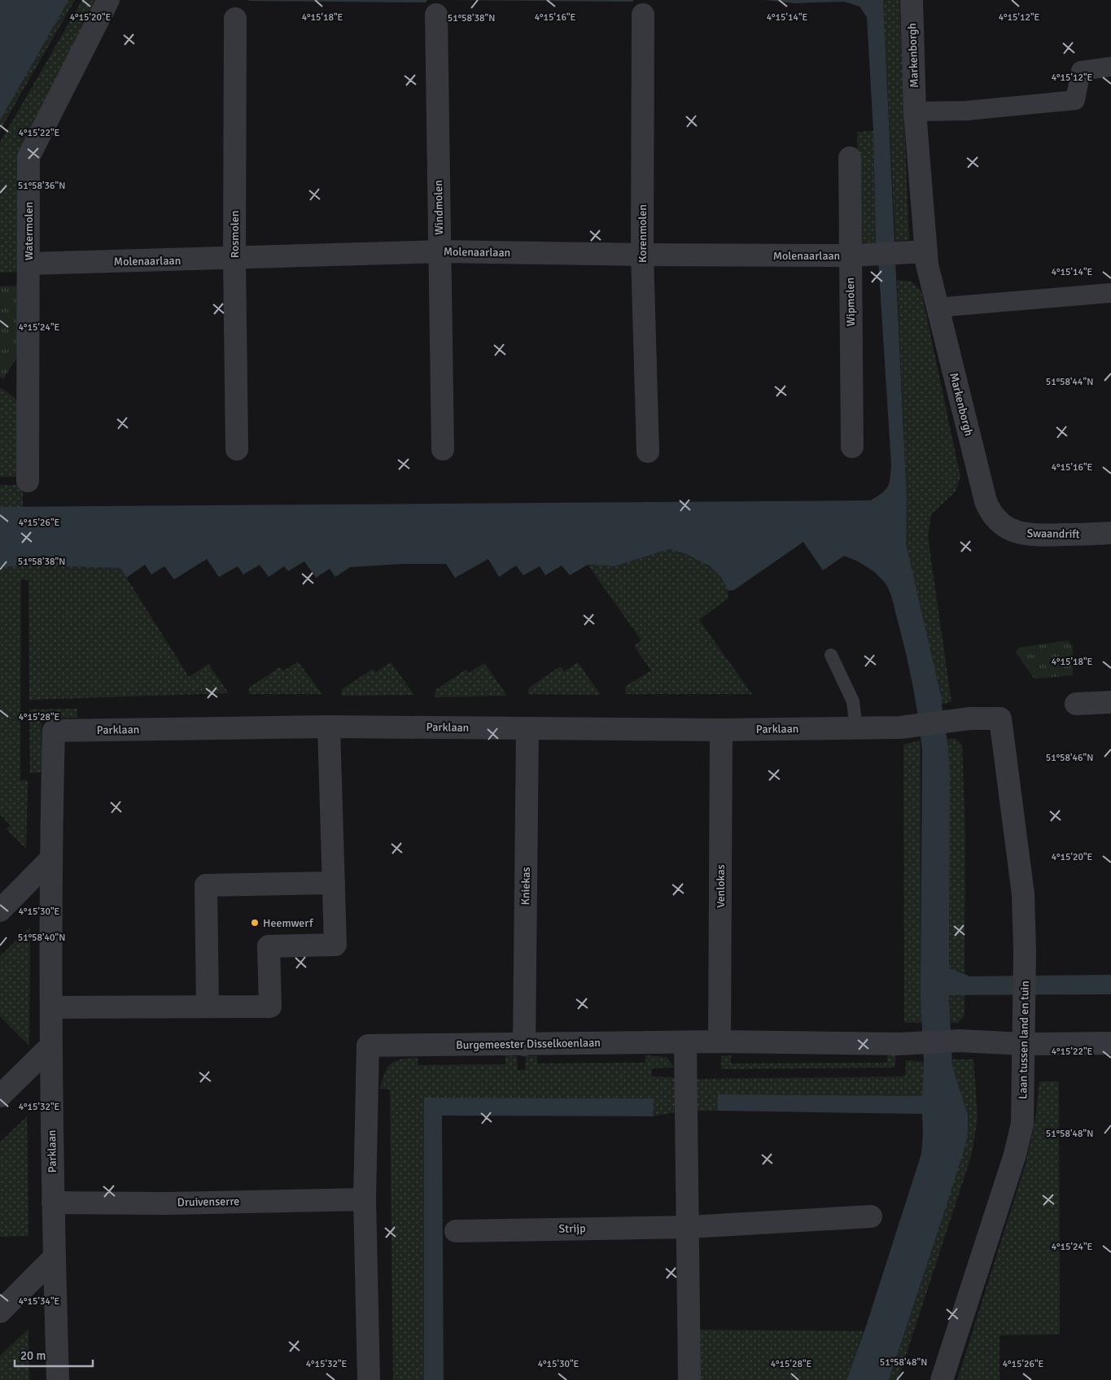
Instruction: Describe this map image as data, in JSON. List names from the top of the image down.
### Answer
{
  "streets": {
    "street": [
      "Markenborgh",
      "Windmolen",
      "Watermolen",
      "Korenmolen",
      "Rosmolen",
      "Molenaarlaan",
      "Wipmolen",
      "Swaandrift",
      "Parklaan",
      "Kniekas",
      "Venlokas",
      "Laan tussen land en tuin",
      "Burgemeester Disselkoenlaan",
      "Druivenserre",
      "Strijp"
    ]
  },
  "crossings": [
    ["Markenborgh", "Molenaarlaan"],
    ["Markenborgh", "Swaandrift"],
    ["Windmolen", "Molenaarlaan"],
    ["Watermolen", "Molenaarlaan"],
    ["Korenmolen", "Molenaarlaan"],
    ["Rosmolen", "Molenaarlaan"],
    ["Molenaarlaan", "Wipmolen"],
    ["Parklaan", "Kniekas"],
    ["Parklaan", "Venlokas"],
    ["Parklaan", "Laan tussen land en tuin"],
    ["Parklaan", "Druivenserre"],
    ["Kniekas", "Burgemeester Disselkoenlaan"],
    ["Venlokas", "Burgemeester Disselkoenlaan"],
    ["Laan tussen land en tuin", "Burgemeester Disselkoenlaan"],
    ["Burgemeester Disselkoenlaan", "Druivenserre"]
  ],
  "places": ["Heemwerf"],
  "scale_bar": "20 m",
  "coordinates": [
    "4°15'20\"E",
    "4°15'18\"E",
    "4°15'16\"E",
    "4°15'14\"E",
    "4°15'12\"E",
    "51°58'38\"N",
    "4°15'22\"E",
    "51°58'36\"N",
    "4°15'24\"E",
    "51°58'44\"N",
    "4°15'26\"E",
    "4°15'28\"E",
    "51°58'46\"N",
    "4°15'30\"E",
    "51°58'40\"N",
    "4°15'32\"E",
    "51°58'48\"N",
    "4°15'34\"E"
  ]
}
